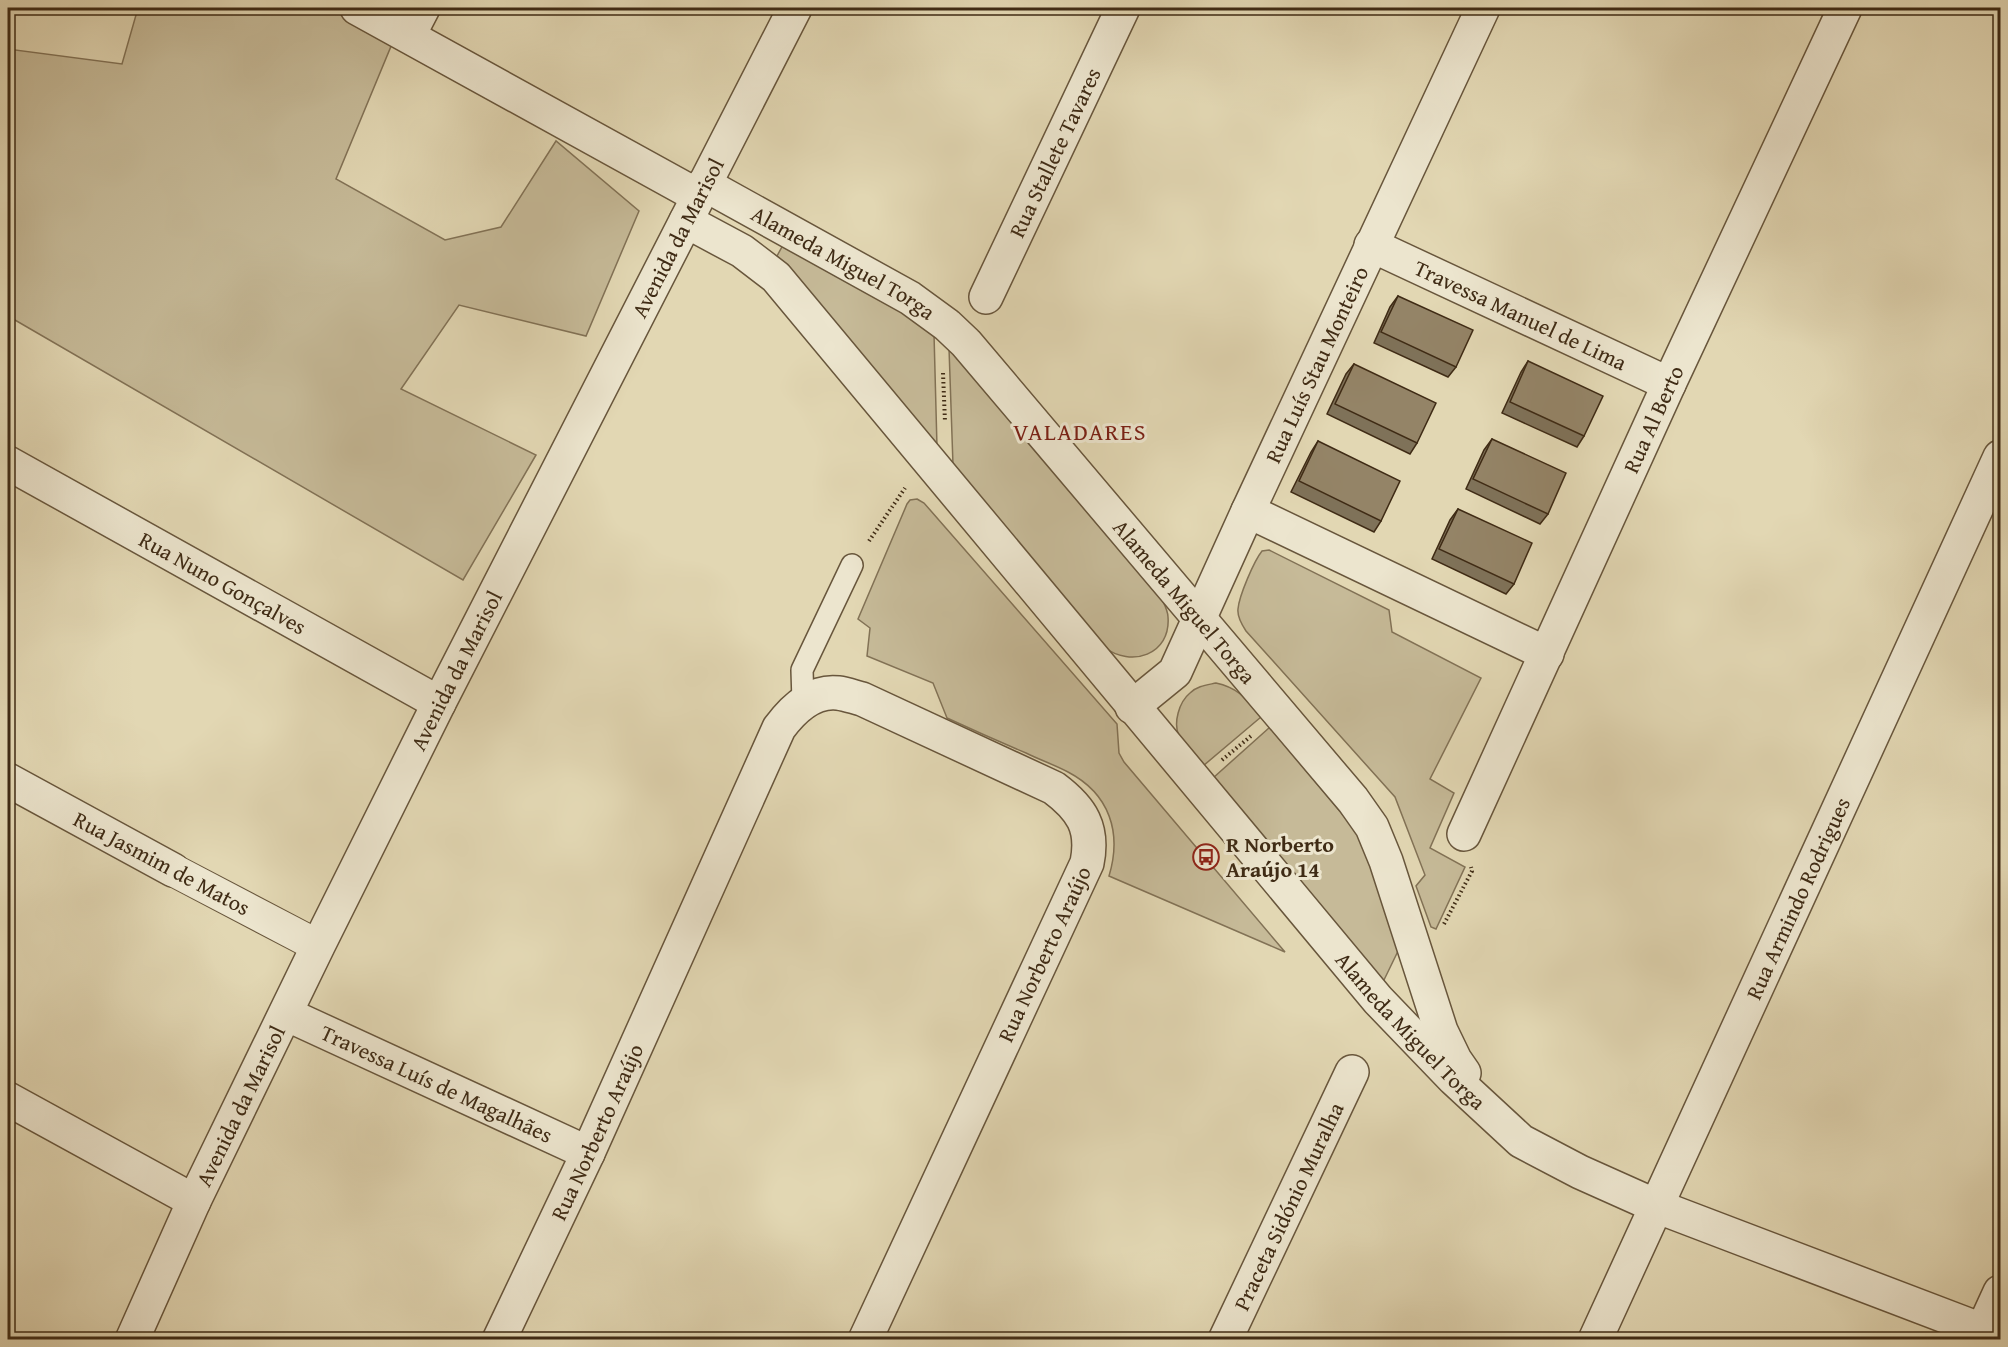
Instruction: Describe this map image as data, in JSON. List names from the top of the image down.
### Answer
{
  "streets": {
    "street": [
      "Rua Stallete Tavares",
      "Avenida da Marisol",
      "Alameda Miguel Torga",
      "Travessa Manuel de Lima",
      "Rua Luís Stau Monteiro",
      "Rua Al Berto",
      "Rua Nuno Gonçalves",
      "Rua Jasmim de Matos",
      "Rua Armindo Rodrigues",
      "Rua Norberto Araújo",
      "Travessa Luís de Magalhães",
      "Praceta Sidónio Muralha"
    ]
  },
  "crossings": [
    ["Avenida da Marisol", "Alameda Miguel Torga"],
    ["Avenida da Marisol", "Rua Nuno Gonçalves"],
    ["Avenida da Marisol", "Rua Jasmim de Matos"],
    ["Avenida da Marisol", "Travessa Luís de Magalhães"],
    ["Alameda Miguel Torga", "Rua Luís Stau Monteiro"],
    ["Alameda Miguel Torga", "Rua Armindo Rodrigues"],
    ["Travessa Manuel de Lima", "Rua Luís Stau Monteiro"],
    ["Travessa Manuel de Lima", "Rua Al Berto"],
    ["Rua Norberto Araújo", "Travessa Luís de Magalhães"]
  ],
  "districts": ["VALADARES"],
  "places": {
    "bus stop": ["R Norberto Araújo 14"]
  }
}
